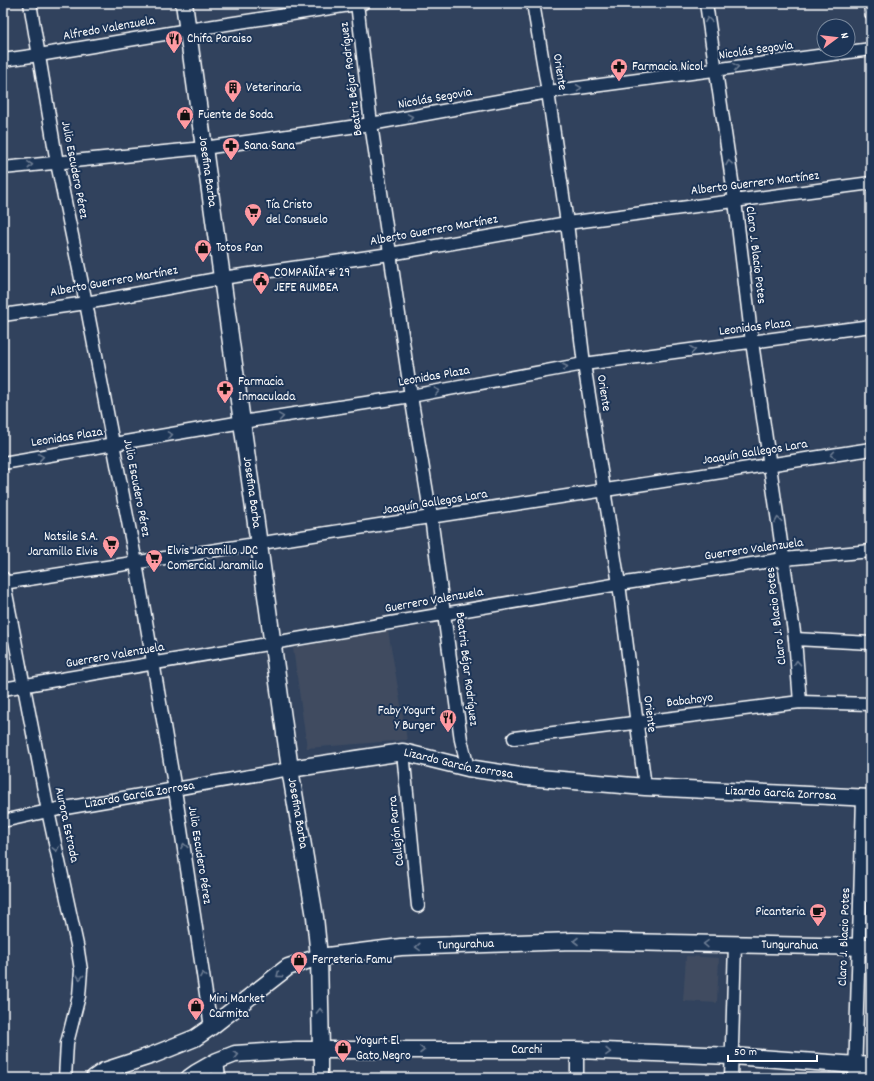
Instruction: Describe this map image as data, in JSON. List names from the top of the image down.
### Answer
{
  "streets": {
    "street": [
      "Alfredo Valenzuela",
      "Nicolás Segovia",
      "Oriente",
      "Beatriz Béjar Rodríguez",
      "Julio Escudero Pérez",
      "Josefina Barba",
      "Alberto Guerrero Martínez",
      "Claro J. Blacio Potes",
      "Leonidas Plaza",
      "Joaquín Gallegos Lara",
      "Guerrero Valenzuela",
      "Babahoyo",
      "Lizardo García Zorrosa",
      "Aurora Estrada",
      "Callejón Parra",
      "Tungurahua",
      "Carchi"
    ]
  },
  "crossings": [
    ["Alfredo Valenzuela", "Beatriz Béjar Rodríguez"],
    ["Alfredo Valenzuela", "Julio Escudero Pérez"],
    ["Alfredo Valenzuela", "Josefina Barba"],
    ["Nicolás Segovia", "Oriente"],
    ["Nicolás Segovia", "Beatriz Béjar Rodríguez"],
    ["Nicolás Segovia", "Julio Escudero Pérez"],
    ["Nicolás Segovia", "Josefina Barba"],
    ["Nicolás Segovia", "Claro J. Blacio Potes"],
    ["Oriente", "Alberto Guerrero Martínez"],
    ["Oriente", "Leonidas Plaza"],
    ["Oriente", "Joaquín Gallegos Lara"],
    ["Oriente", "Guerrero Valenzuela"],
    ["Oriente", "Babahoyo"],
    ["Oriente", "Lizardo García Zorrosa"],
    ["Beatriz Béjar Rodríguez", "Alberto Guerrero Martínez"],
    ["Beatriz Béjar Rodríguez", "Leonidas Plaza"],
    ["Beatriz Béjar Rodríguez", "Joaquín Gallegos Lara"],
    ["Beatriz Béjar Rodríguez", "Guerrero Valenzuela"],
    ["Beatriz Béjar Rodríguez", "Lizardo García Zorrosa"],
    ["Julio Escudero Pérez", "Alberto Guerrero Martínez"],
    ["Julio Escudero Pérez", "Leonidas Plaza"],
    ["Julio Escudero Pérez", "Joaquín Gallegos Lara"],
    ["Julio Escudero Pérez", "Guerrero Valenzuela"],
    ["Julio Escudero Pérez", "Lizardo García Zorrosa"],
    ["Julio Escudero Pérez", "Tungurahua"],
    ["Josefina Barba", "Alberto Guerrero Martínez"],
    ["Josefina Barba", "Leonidas Plaza"],
    ["Josefina Barba", "Joaquín Gallegos Lara"],
    ["Josefina Barba", "Guerrero Valenzuela"],
    ["Josefina Barba", "Lizardo García Zorrosa"],
    ["Josefina Barba", "Tungurahua"],
    ["Josefina Barba", "Carchi"],
    ["Alberto Guerrero Martínez", "Claro J. Blacio Potes"],
    ["Claro J. Blacio Potes", "Leonidas Plaza"],
    ["Claro J. Blacio Potes", "Joaquín Gallegos Lara"],
    ["Claro J. Blacio Potes", "Guerrero Valenzuela"],
    ["Claro J. Blacio Potes", "Babahoyo"],
    ["Claro J. Blacio Potes", "Lizardo García Zorrosa"],
    ["Claro J. Blacio Potes", "Tungurahua"],
    ["Claro J. Blacio Potes", "Carchi"],
    ["Joaquín Gallegos Lara", "Aurora Estrada"],
    ["Guerrero Valenzuela", "Aurora Estrada"],
    ["Lizardo García Zorrosa", "Aurora Estrada"],
    ["Lizardo García Zorrosa", "Callejón Parra"]
  ],
  "one_way": [
    "Nicolás Segovia",
    "Claro J. Blacio Potes",
    "Leonidas Plaza",
    "Aurora Estrada",
    "Tungurahua",
    "Carchi"
  ],
  "places": {
    "restaurant": ["Chifa Paraiso", "Faby Yogurt Y Burger"],
    "pharmacy": ["Farmacia Nicol", "Sana Sana", "Farmacia Inmaculada"],
    "building": ["Veterinaria"],
    "shop": [
      "Fuente de Soda",
      "Totos Pan",
      "Ferreteria Famu",
      "Mini Market Carmita",
      "Yogurt El Gato Negro"
    ],
    "supermarket": ["Tía Cristo del Consuelo", "Natsile S.A. Jaramillo Elvis", "Elvis Jaramillo JDC Comercial Jaramillo"],
    "public building": ["COMPAÑÍA # 29 JEFE RUMBEA"],
    "cafe": ["Picanteria"]
  },
  "scale_bar": "50 m",
  "north": "right"
}
